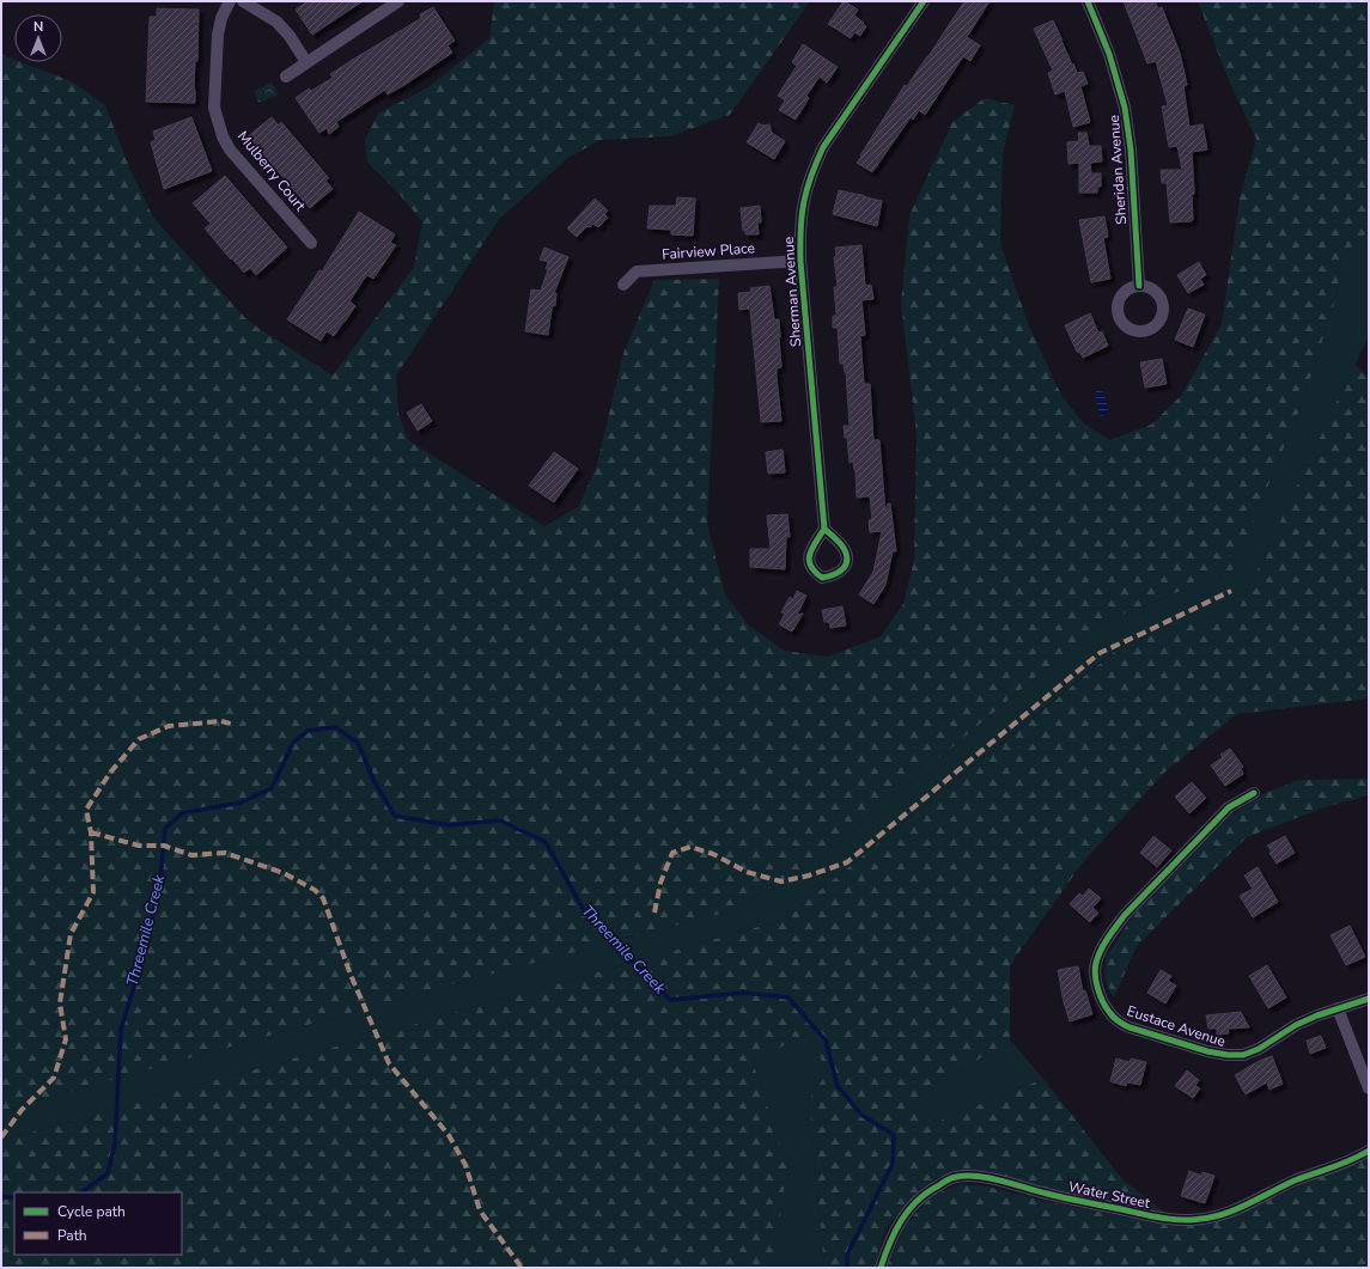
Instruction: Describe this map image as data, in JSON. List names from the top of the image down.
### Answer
{
  "streets": {
    "street": [
      "Sheridan Avenue",
      "Mulberry Court",
      "Fairview Place",
      "Sherman Avenue",
      "Eustace Avenue",
      "Water Street"
    ]
  },
  "crossings": [
    ["Fairview Place", "Sherman Avenue"]
  ],
  "water": ["Threemile Creek"],
  "legend": ["Cycle path", "Path"],
  "north": "top"
}
